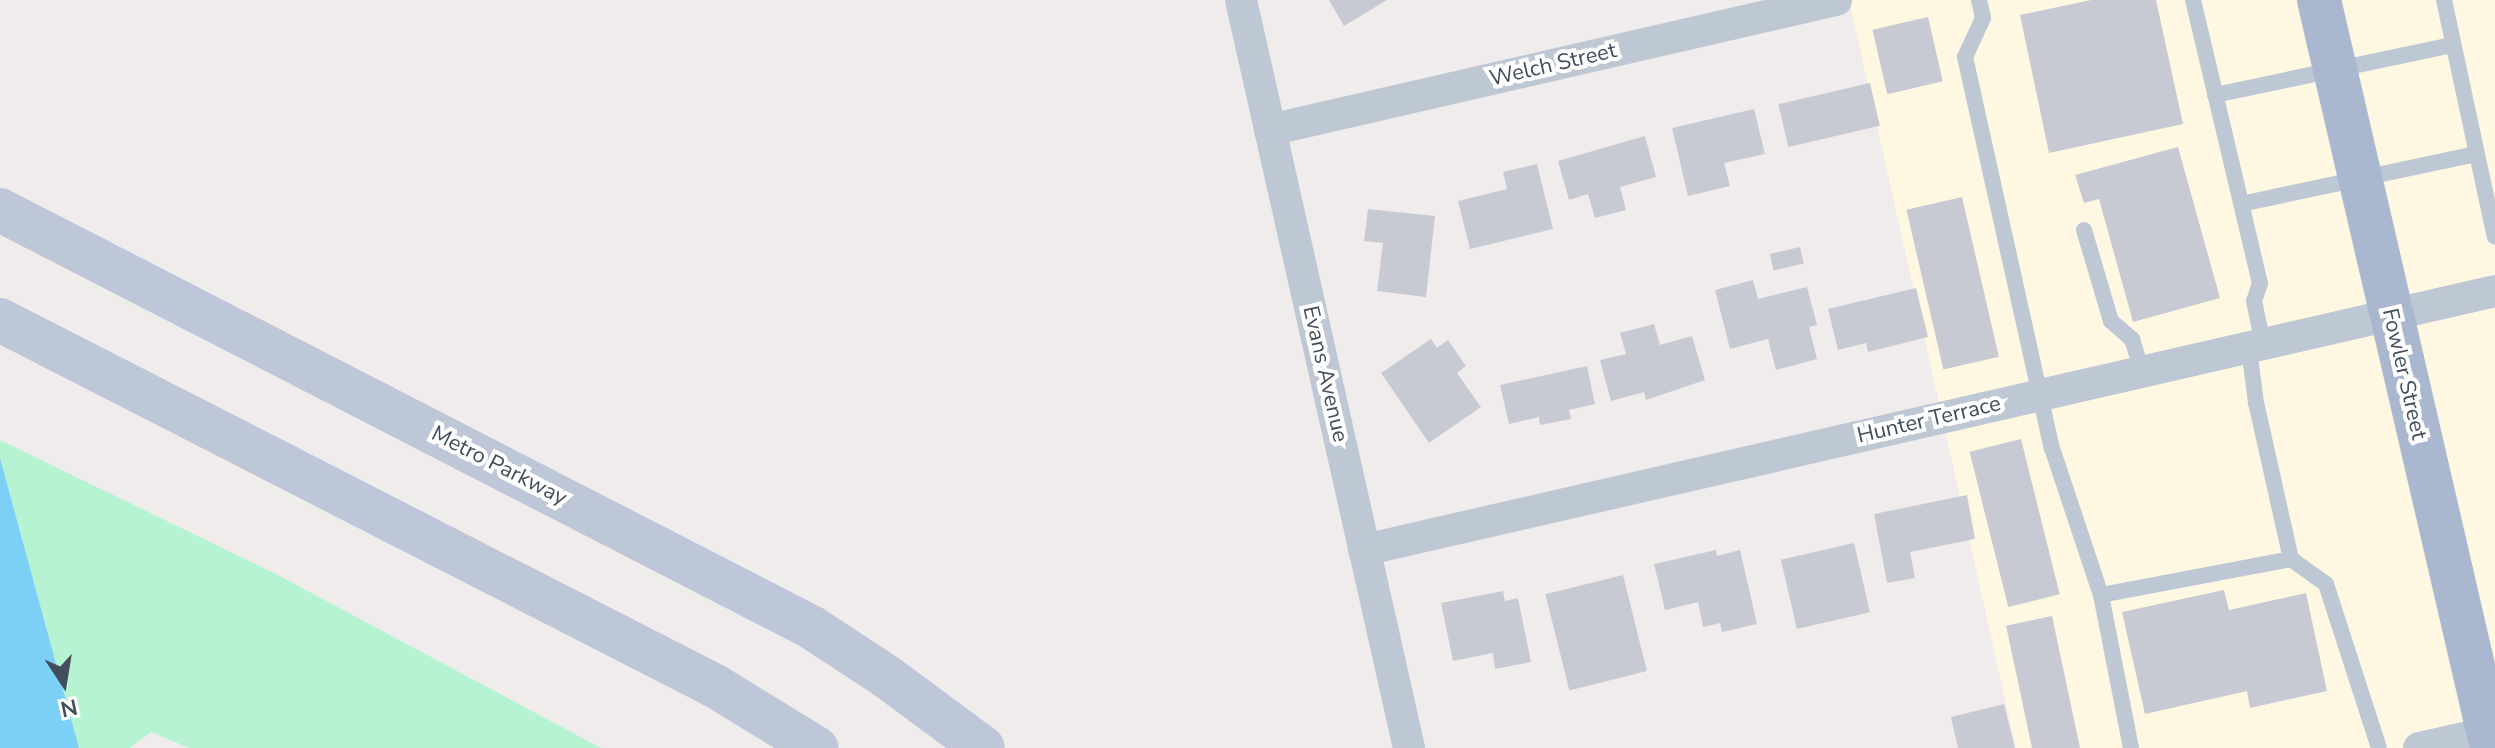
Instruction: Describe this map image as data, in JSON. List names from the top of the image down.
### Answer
{
  "streets": {
    "main road": ["Fowler Street", "Metro Parkway"],
    "street": ["Welch Street", "Evans Avenue", "Hunter Terrace"]
  },
  "crossings": [
    ["Welch Street", "Evans Avenue"],
    ["Evans Avenue", "Hunter Terrace"],
    ["Fowler Street", "Hunter Terrace"]
  ],
  "north": "bottom"
}
